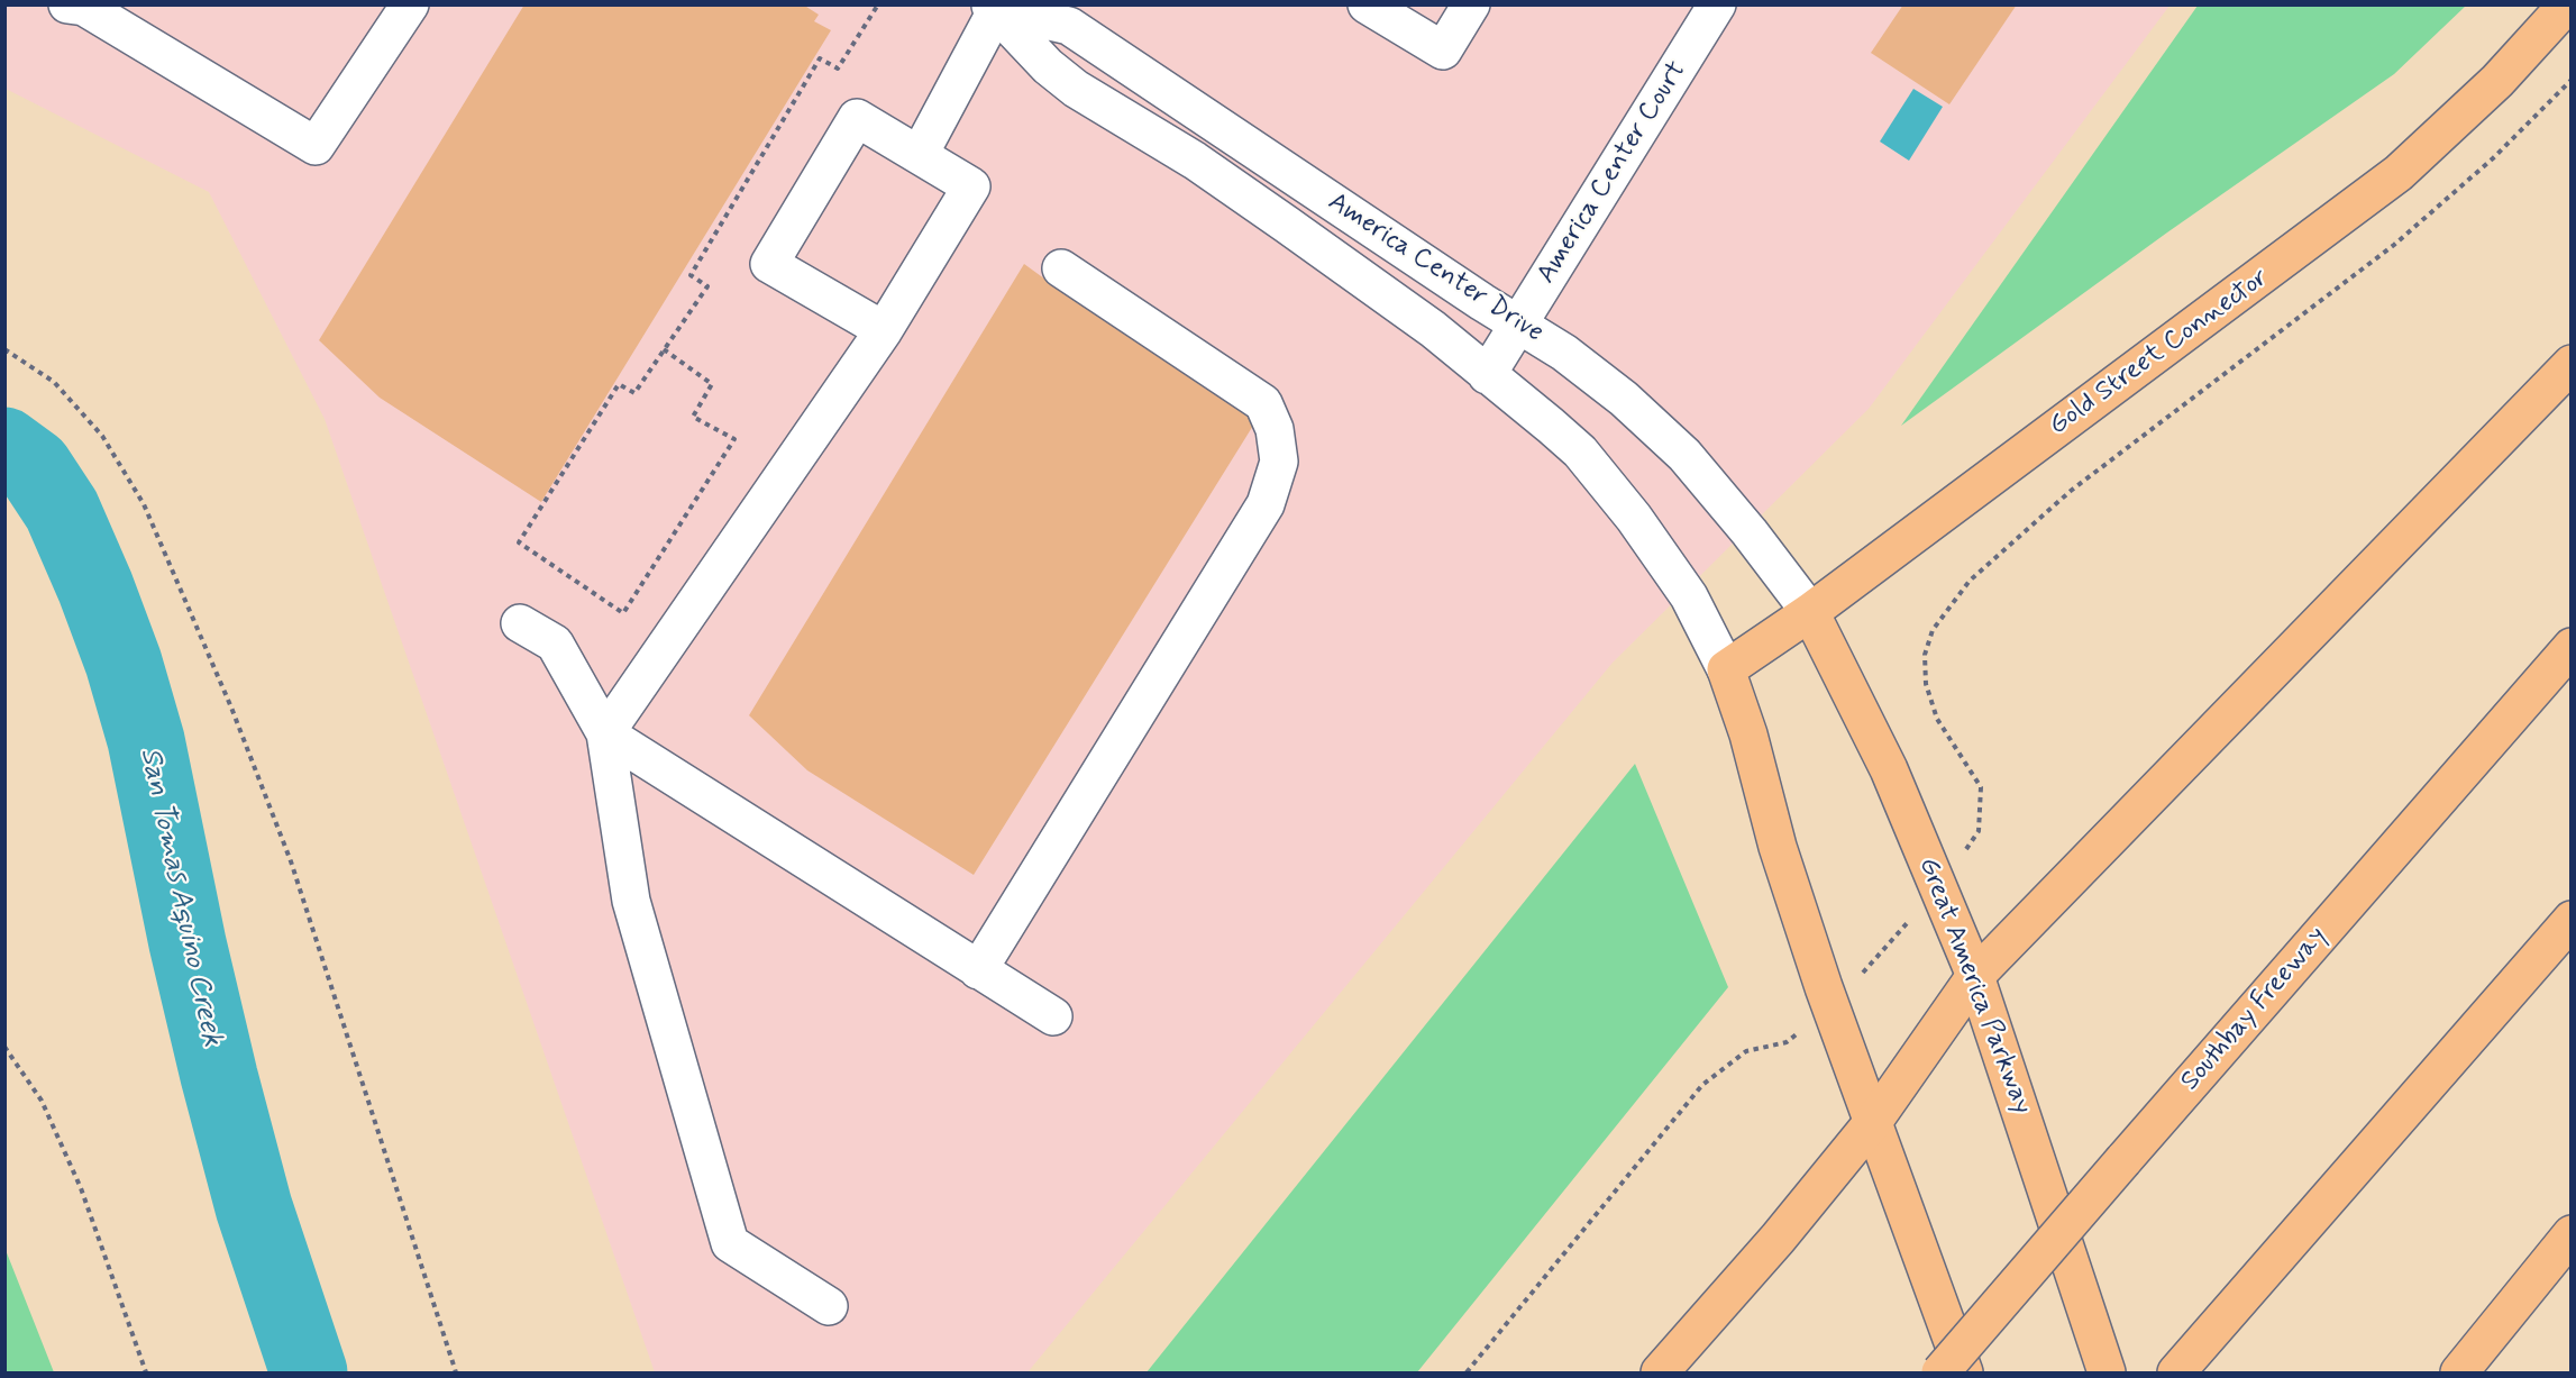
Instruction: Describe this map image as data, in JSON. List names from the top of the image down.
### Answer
{
  "streets": {
    "main road": ["Gold Street Connector", "Great America Parkway", "Southbay Freeway"],
    "street": ["America Center Court", "America Center Drive"]
  },
  "crossings": [
    ["America Center Court", "America Center Drive"],
    ["America Center Drive", "Gold Street Connector"],
    ["America Center Drive", "Great America Parkway"],
    ["Gold Street Connector", "Great America Parkway"]
  ],
  "water": ["San Tomas Aquino Creek"]
}
